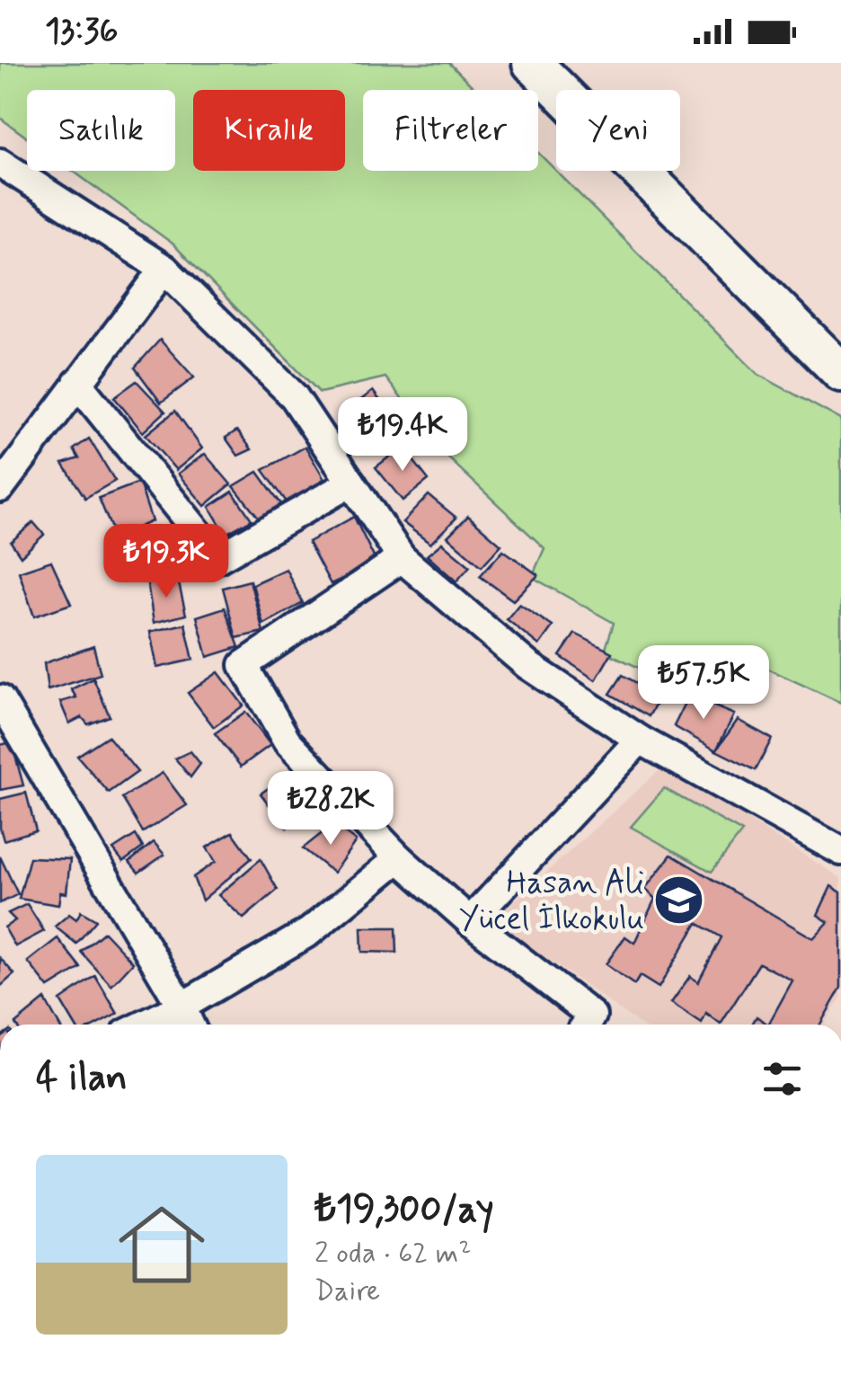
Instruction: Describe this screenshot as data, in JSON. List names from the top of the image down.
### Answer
{
  "places": {
    "school or university": ["Hasan Ali Yücel İlkokulu"]
  },
  "page": {
    "status": "13:36",
    "chip": [
      "Satılık",
      "Kiralık",
      "Filtreler",
      "Yeni"
    ],
    "price": [
      "₺19.4K",
      "₺19.3K",
      "₺57.5K",
      "₺28.2K"
    ],
    "heading": "4 ilan",
    "list": [
      {
        "name": "₺19,300/ay",
        "note": "2 oda · 62 m² · Daire"
      }
    ]
  }
}
